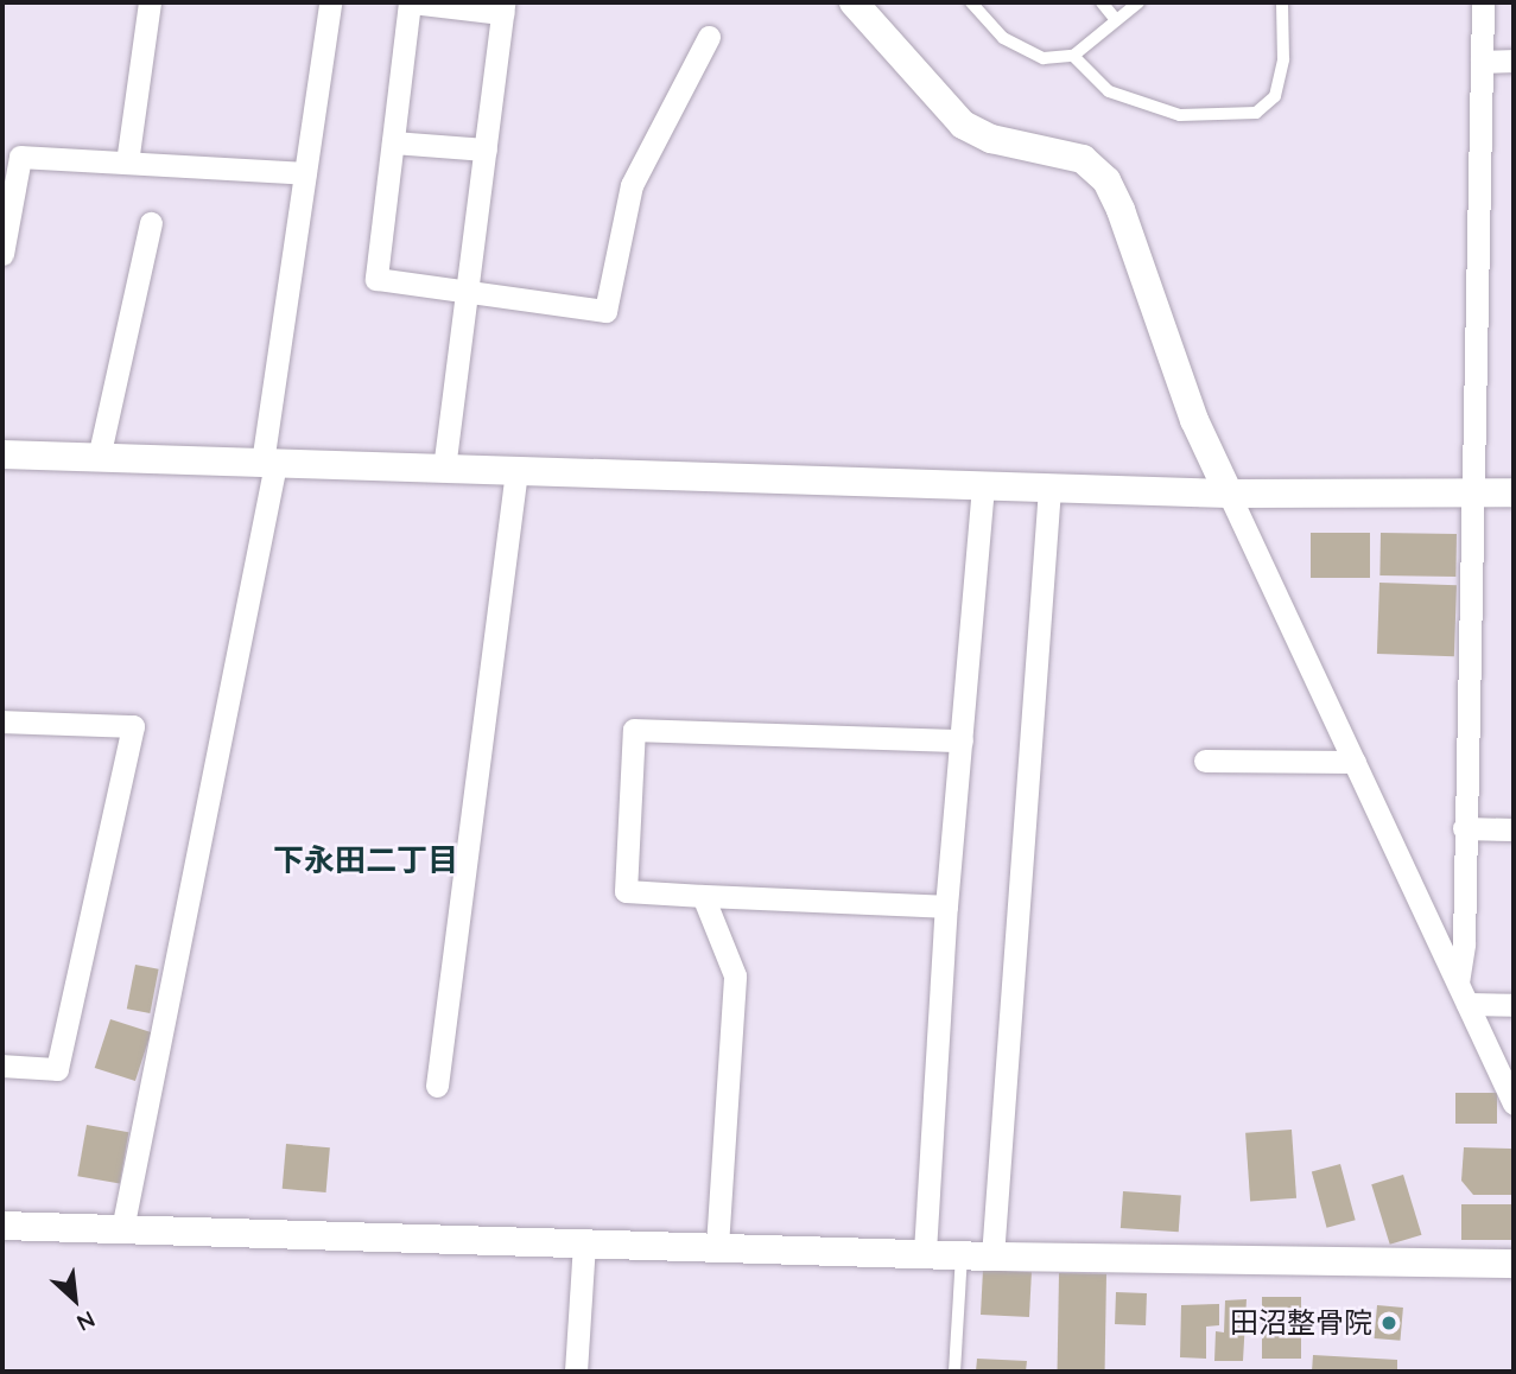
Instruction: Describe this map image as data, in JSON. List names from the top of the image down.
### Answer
{
  "districts": ["下永田二丁目"],
  "places": ["田沼整骨院"],
  "north": "bottom right"
}
